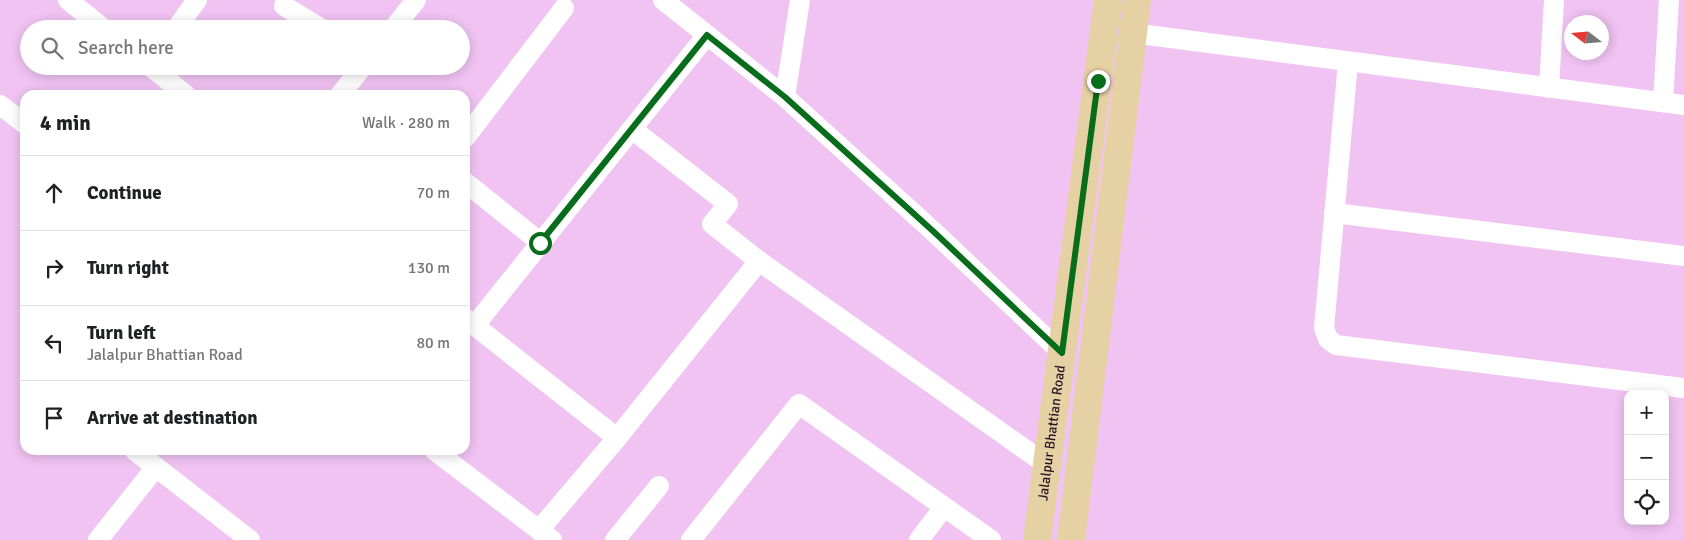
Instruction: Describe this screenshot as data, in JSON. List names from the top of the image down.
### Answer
{
  "streets": {
    "main road": ["Jalalpur Bhattian Road"]
  },
  "north": "left",
  "page": {
    "search": "Search here",
    "heading": ["4 min", "Walk · 280 m"],
    "list": [
      ["Continue", "70 m"],
      ["Turn right", "130 m"],
      ["Turn left", "Jalalpur Bhattian Road", "80 m"],
      "Arrive at destination"
    ],
    "map_buttons": ["+", "−"]
  }
}
